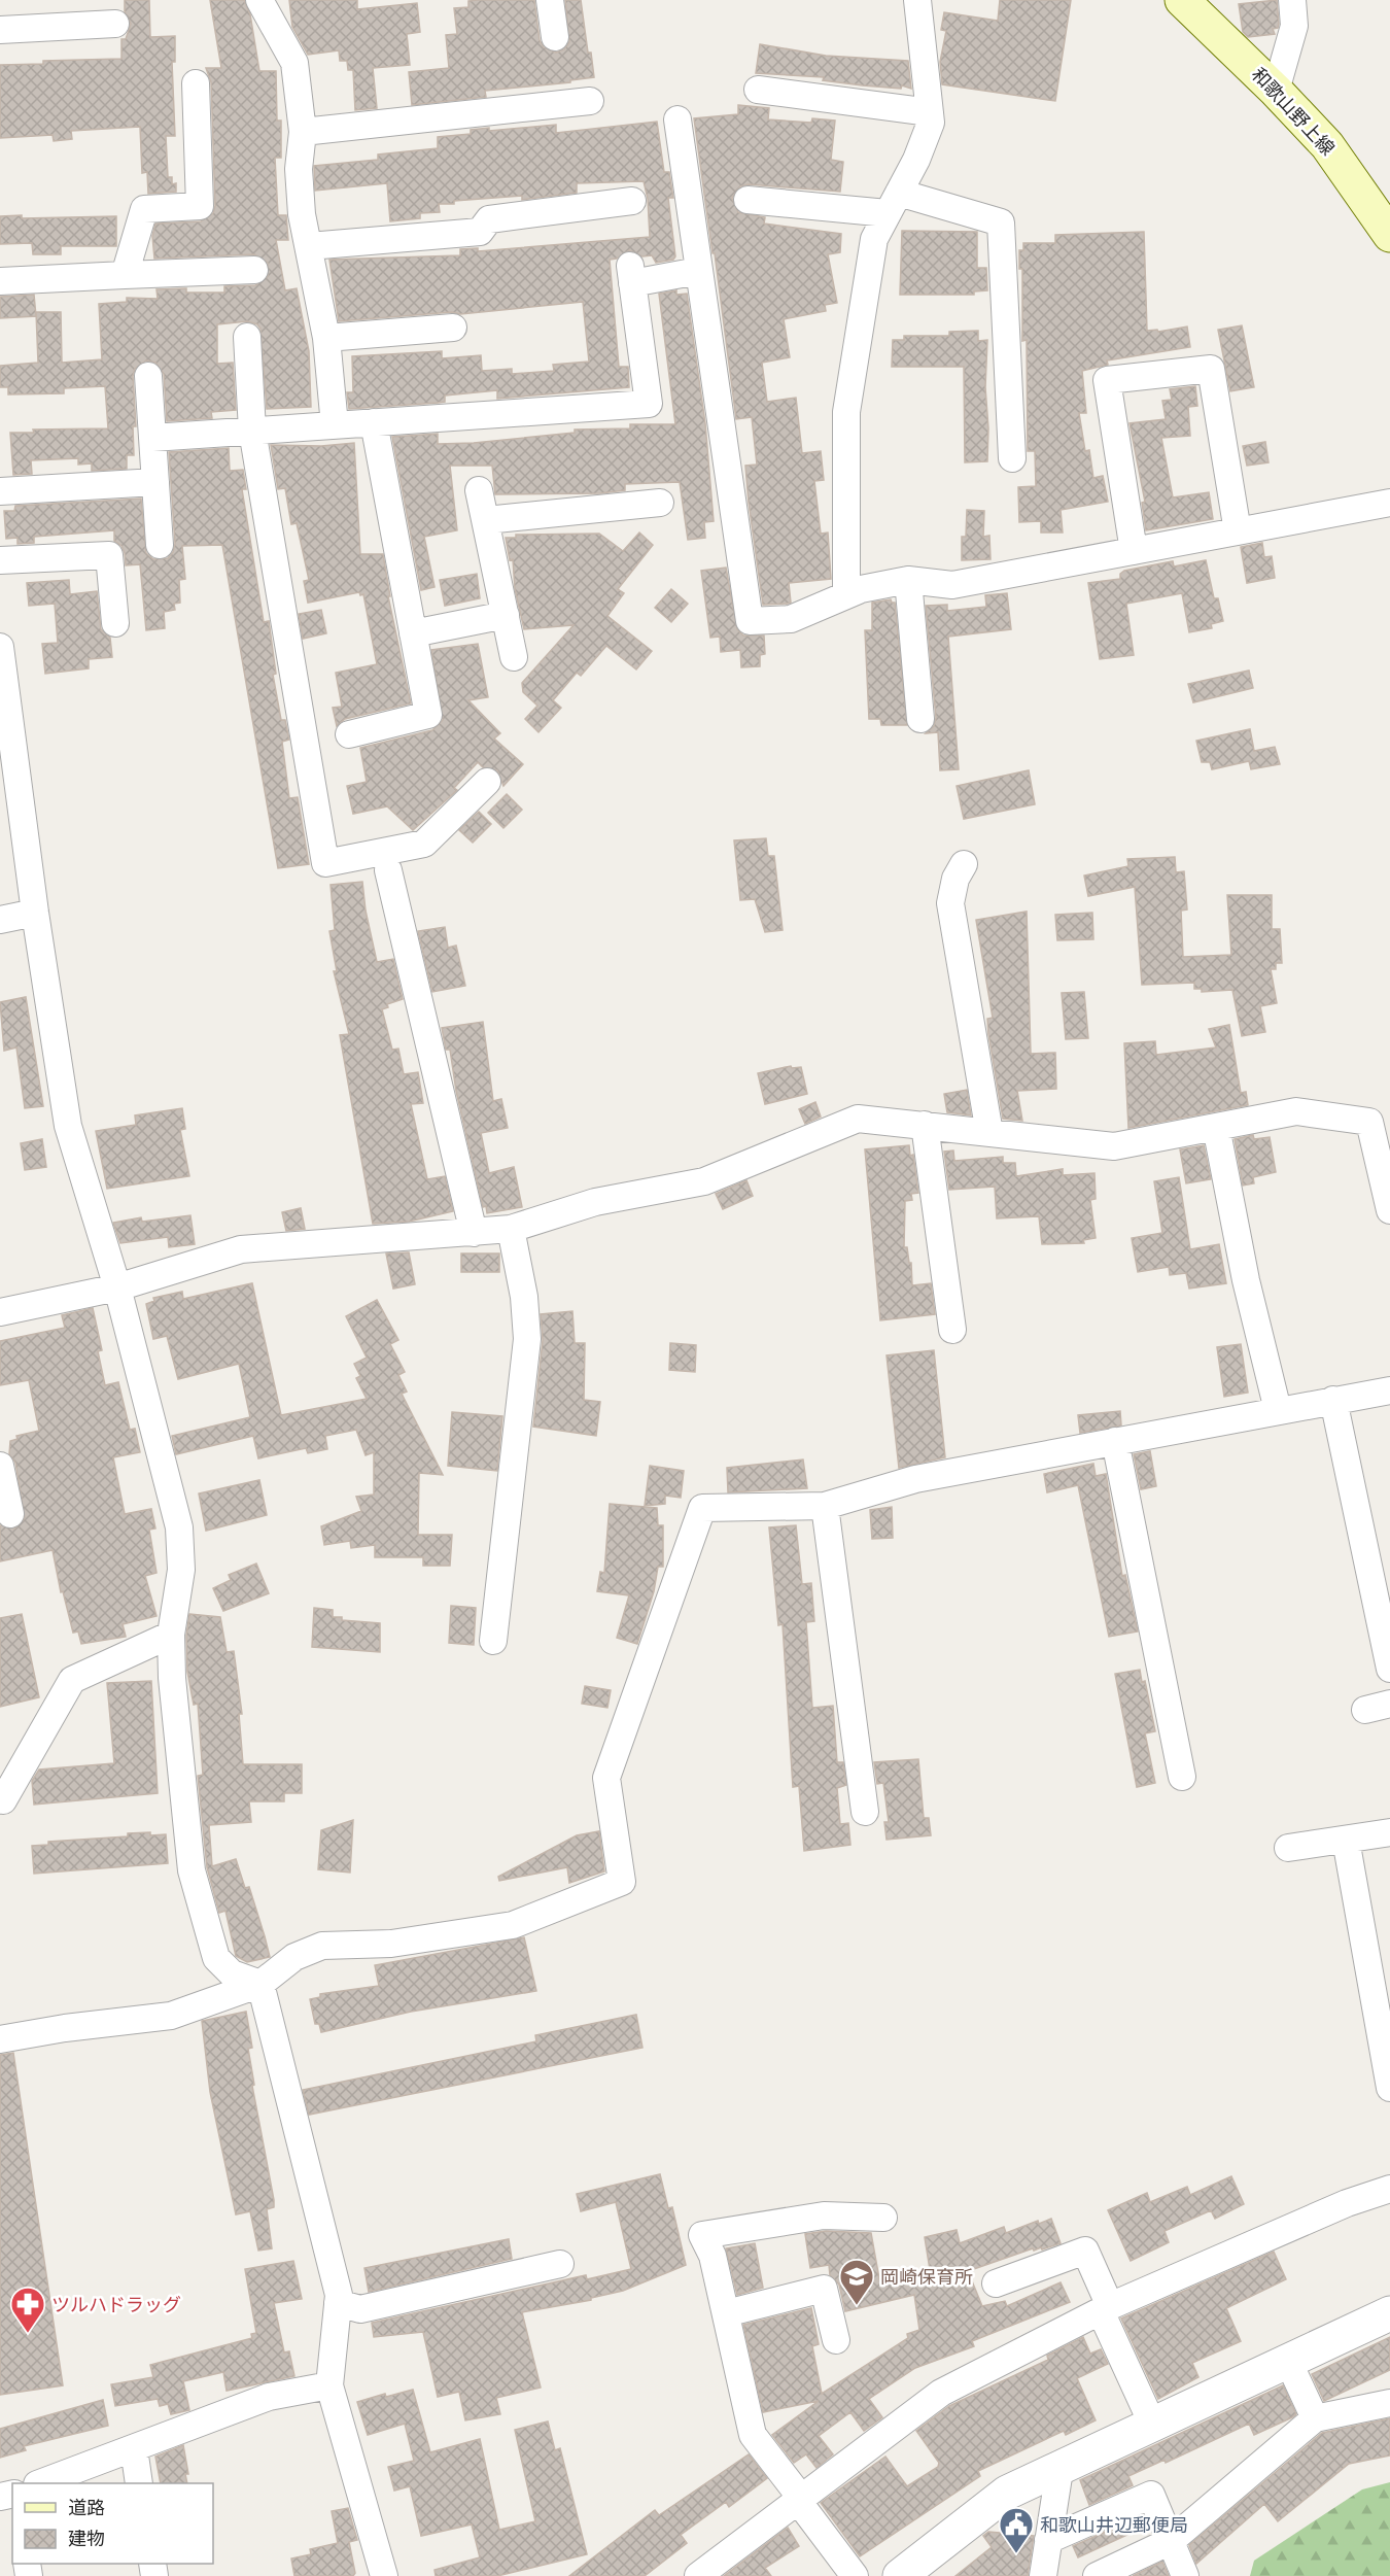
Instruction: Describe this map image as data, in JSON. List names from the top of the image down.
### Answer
{
  "streets": {
    "main road": ["和歌山野上線"]
  },
  "places": {
    "school or university": ["岡崎保育所"],
    "pharmacy": ["ツルハドラッグ"],
    "public building": ["和歌山井辺郵便局"]
  },
  "legend": ["道路", "建物"]
}
